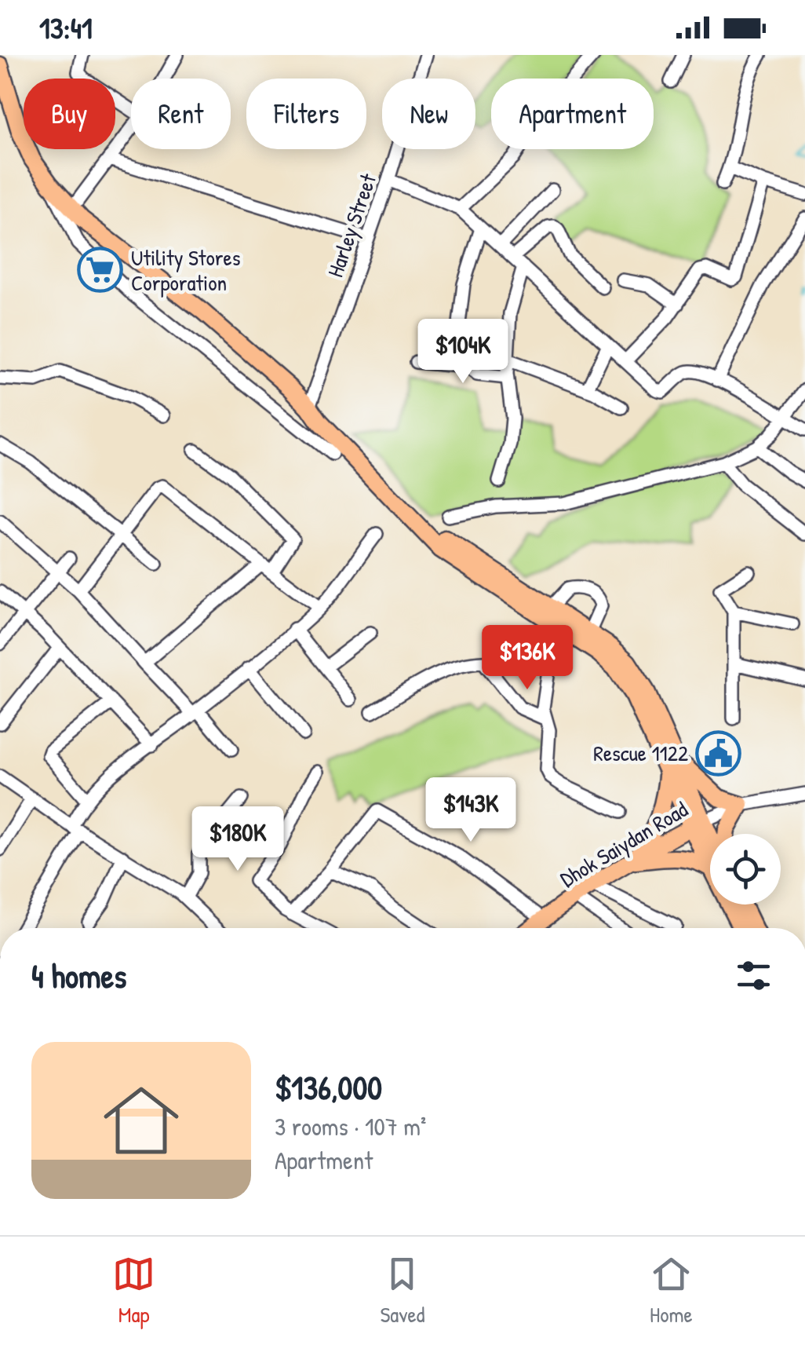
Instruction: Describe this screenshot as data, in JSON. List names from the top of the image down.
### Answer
{
  "streets": {
    "main road": ["Dhok Saiydan Road"],
    "street": ["Harley Street"]
  },
  "places": {
    "supermarket": ["Utility Stores Corporation"],
    "public building": ["Rescue 1122"]
  },
  "page": {
    "status": "13:41",
    "chip": [
      "Buy",
      "Rent",
      "Filters",
      "New",
      "Apartment"
    ],
    "price": [
      "$104K",
      "$136K",
      "$143K",
      "$180K"
    ],
    "heading": "4 homes",
    "list": [
      {
        "name": "$136,000",
        "note": "3 rooms · 107 m² · Apartment"
      }
    ],
    "tabs": ["Map", "Saved", "Home"]
  }
}
